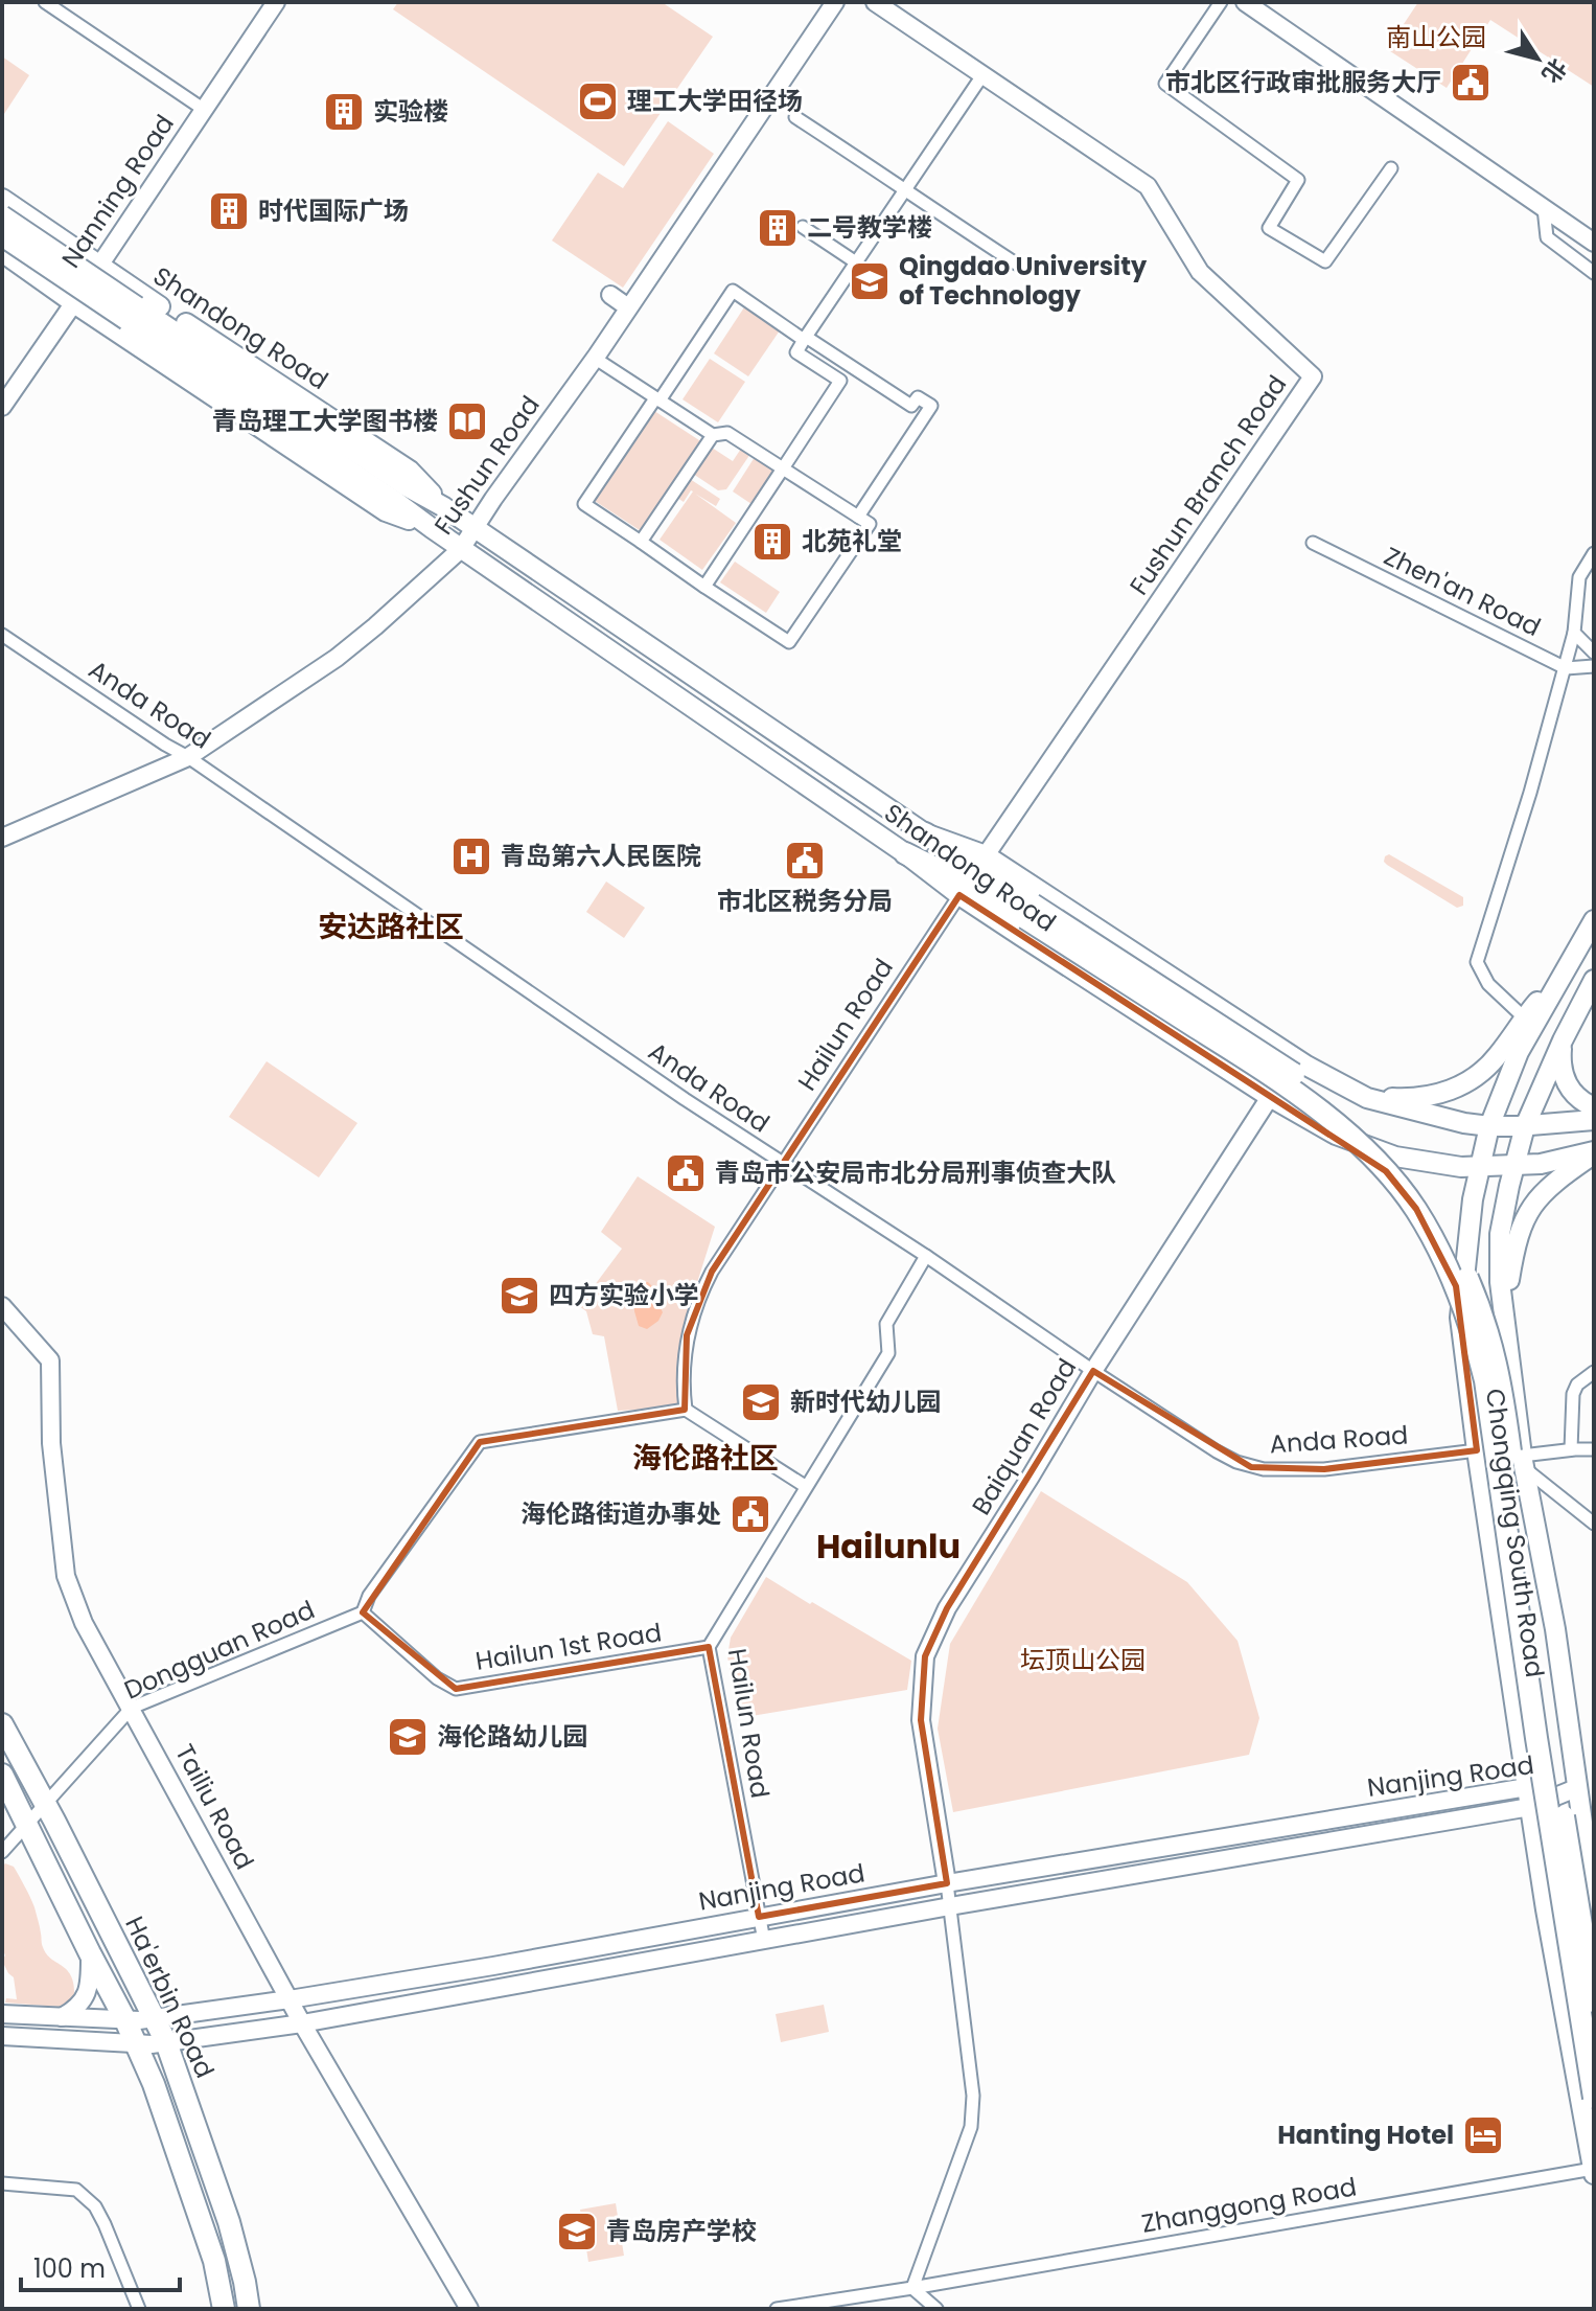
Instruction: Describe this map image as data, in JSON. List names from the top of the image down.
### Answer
{
  "streets": {
    "highway": ["Ha'erbin Road"],
    "main road": [
      "Nanning Road",
      "Shandong Road",
      "Fushun Road",
      "Fushun Branch Road",
      "Baiquan Road",
      "Chongqing South Road",
      "Nanjing Road",
      "Tailiu Road"
    ],
    "street": [
      "Zhen'an Road",
      "Anda Road",
      "Hailun Road",
      "Hailun 1st Road",
      "Dongguan Road",
      "Zhanggong Road"
    ]
  },
  "crossings": [
    ["Nanning Road", "Shandong Road"],
    ["Shandong Road", "Fushun Road"],
    ["Shandong Road", "Fushun Branch Road"],
    ["Shandong Road", "Hailun Road"],
    ["Shandong Road", "Baiquan Road"],
    ["Shandong Road", "Chongqing South Road"],
    ["Fushun Road", "Anda Road"],
    ["Anda Road", "Hailun Road"],
    ["Anda Road", "Baiquan Road"],
    ["Anda Road", "Chongqing South Road"],
    ["Hailun Road", "Hailun 1st Road"],
    ["Hailun Road", "Nanjing Road"],
    ["Baiquan Road", "Nanjing Road"],
    ["Chongqing South Road", "Nanjing Road"],
    ["Chongqing South Road", "Zhanggong Road"],
    ["Hailun 1st Road", "Dongguan Road"],
    ["Dongguan Road", "Tailiu Road"],
    ["Dongguan Road", "Ha'erbin Road"],
    ["Nanjing Road", "Tailiu Road"],
    ["Nanjing Road", "Ha'erbin Road"]
  ],
  "districts": ["安达路社区", "海伦路社区", "Hailunlu"],
  "parks": ["南山公园", "坛顶山公园"],
  "places": {
    "public building": [
      "市北区行政审批服务大厅",
      "市北区税务分局",
      "青岛市公安局市北分局刑事侦查大队",
      "海伦路街道办事处"
    ],
    "sports": ["理工大学田径场"],
    "building": [
      "实验楼",
      "时代国际广场",
      "二号教学楼",
      "北苑礼堂"
    ],
    "school or university": [
      "Qingdao University of Technology",
      "四方实验小学",
      "新时代幼儿园",
      "海伦路幼儿园",
      "青岛房产学校"
    ],
    "library": ["青岛理工大学图书楼"],
    "hospital": ["青岛第六人民医院"],
    "hotel": ["Hanting Hotel"]
  },
  "scale_bar": "100 m",
  "north": "bottom right"
}
